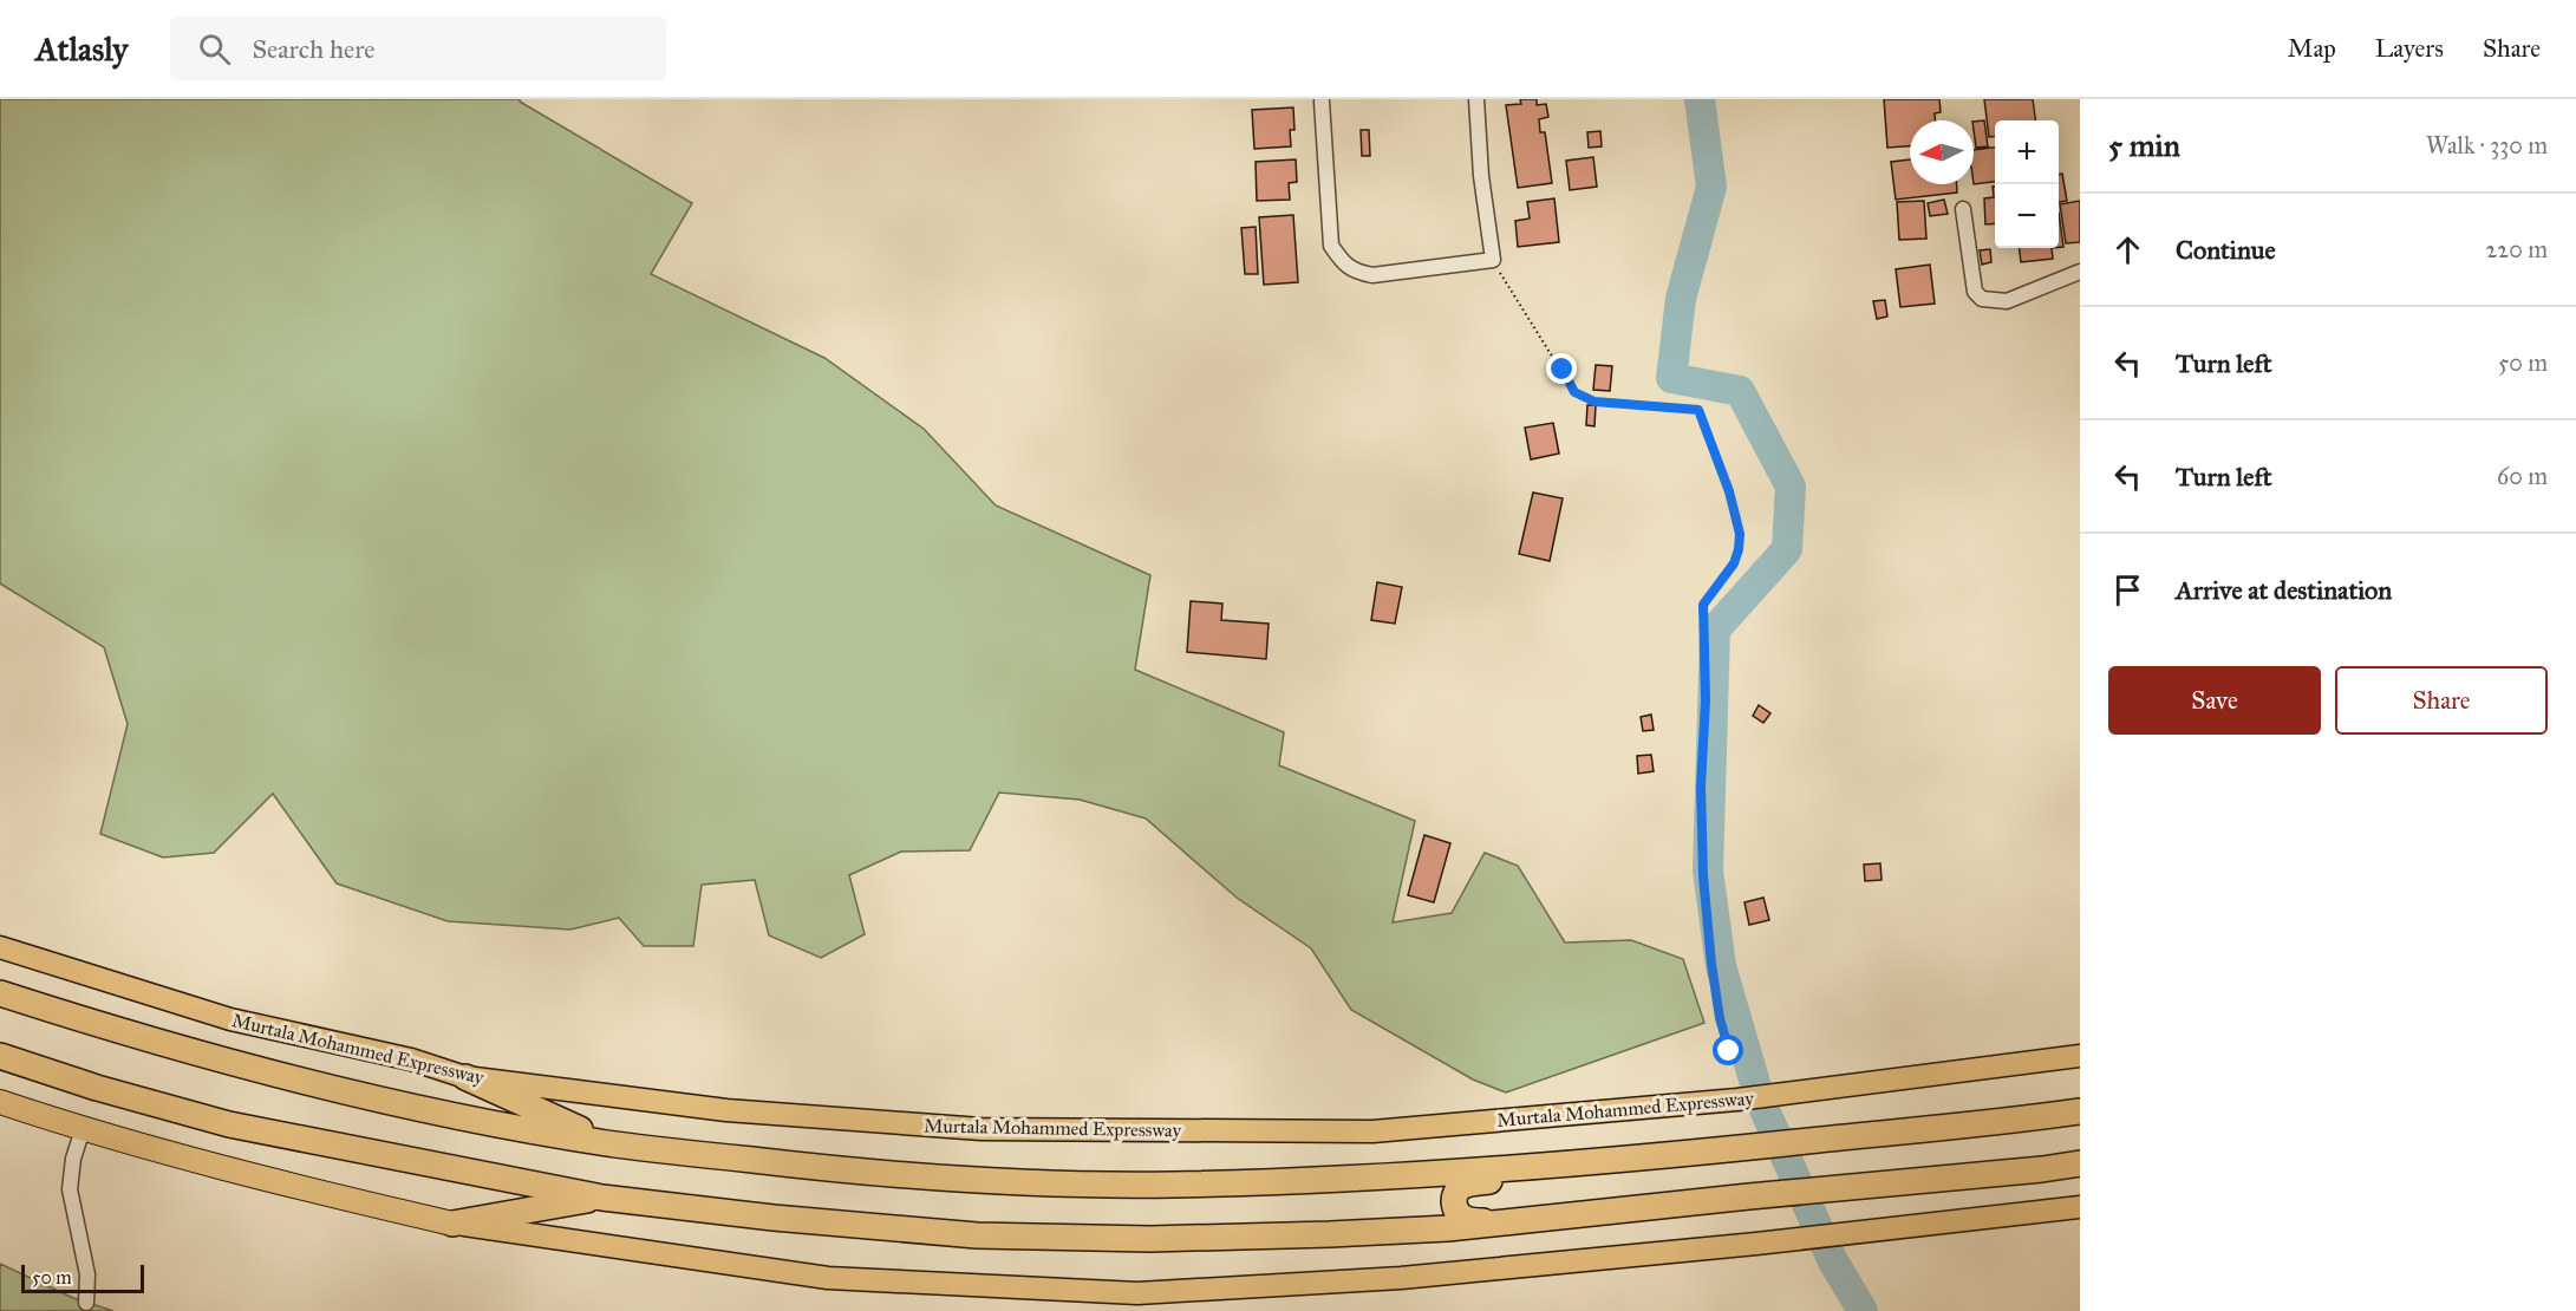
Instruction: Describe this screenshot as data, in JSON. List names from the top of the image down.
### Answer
{
  "streets": {
    "main road": ["Murtala Mohammed Expressway"]
  },
  "scale_bar": "50 m",
  "north": "left",
  "page": {
    "header": "Atlasly",
    "search": "Search here",
    "nav": ["Map", "Layers", "Share"],
    "heading": ["5 min", "Walk · 330 m"],
    "map_buttons": ["+", "−"],
    "list": [
      ["Continue", "220 m"],
      ["Turn left", "50 m"],
      ["Turn left", "60 m"],
      "Arrive at destination"
    ],
    "buttons": ["Save", "Share"],
    "scale": "50 m"
  }
}
